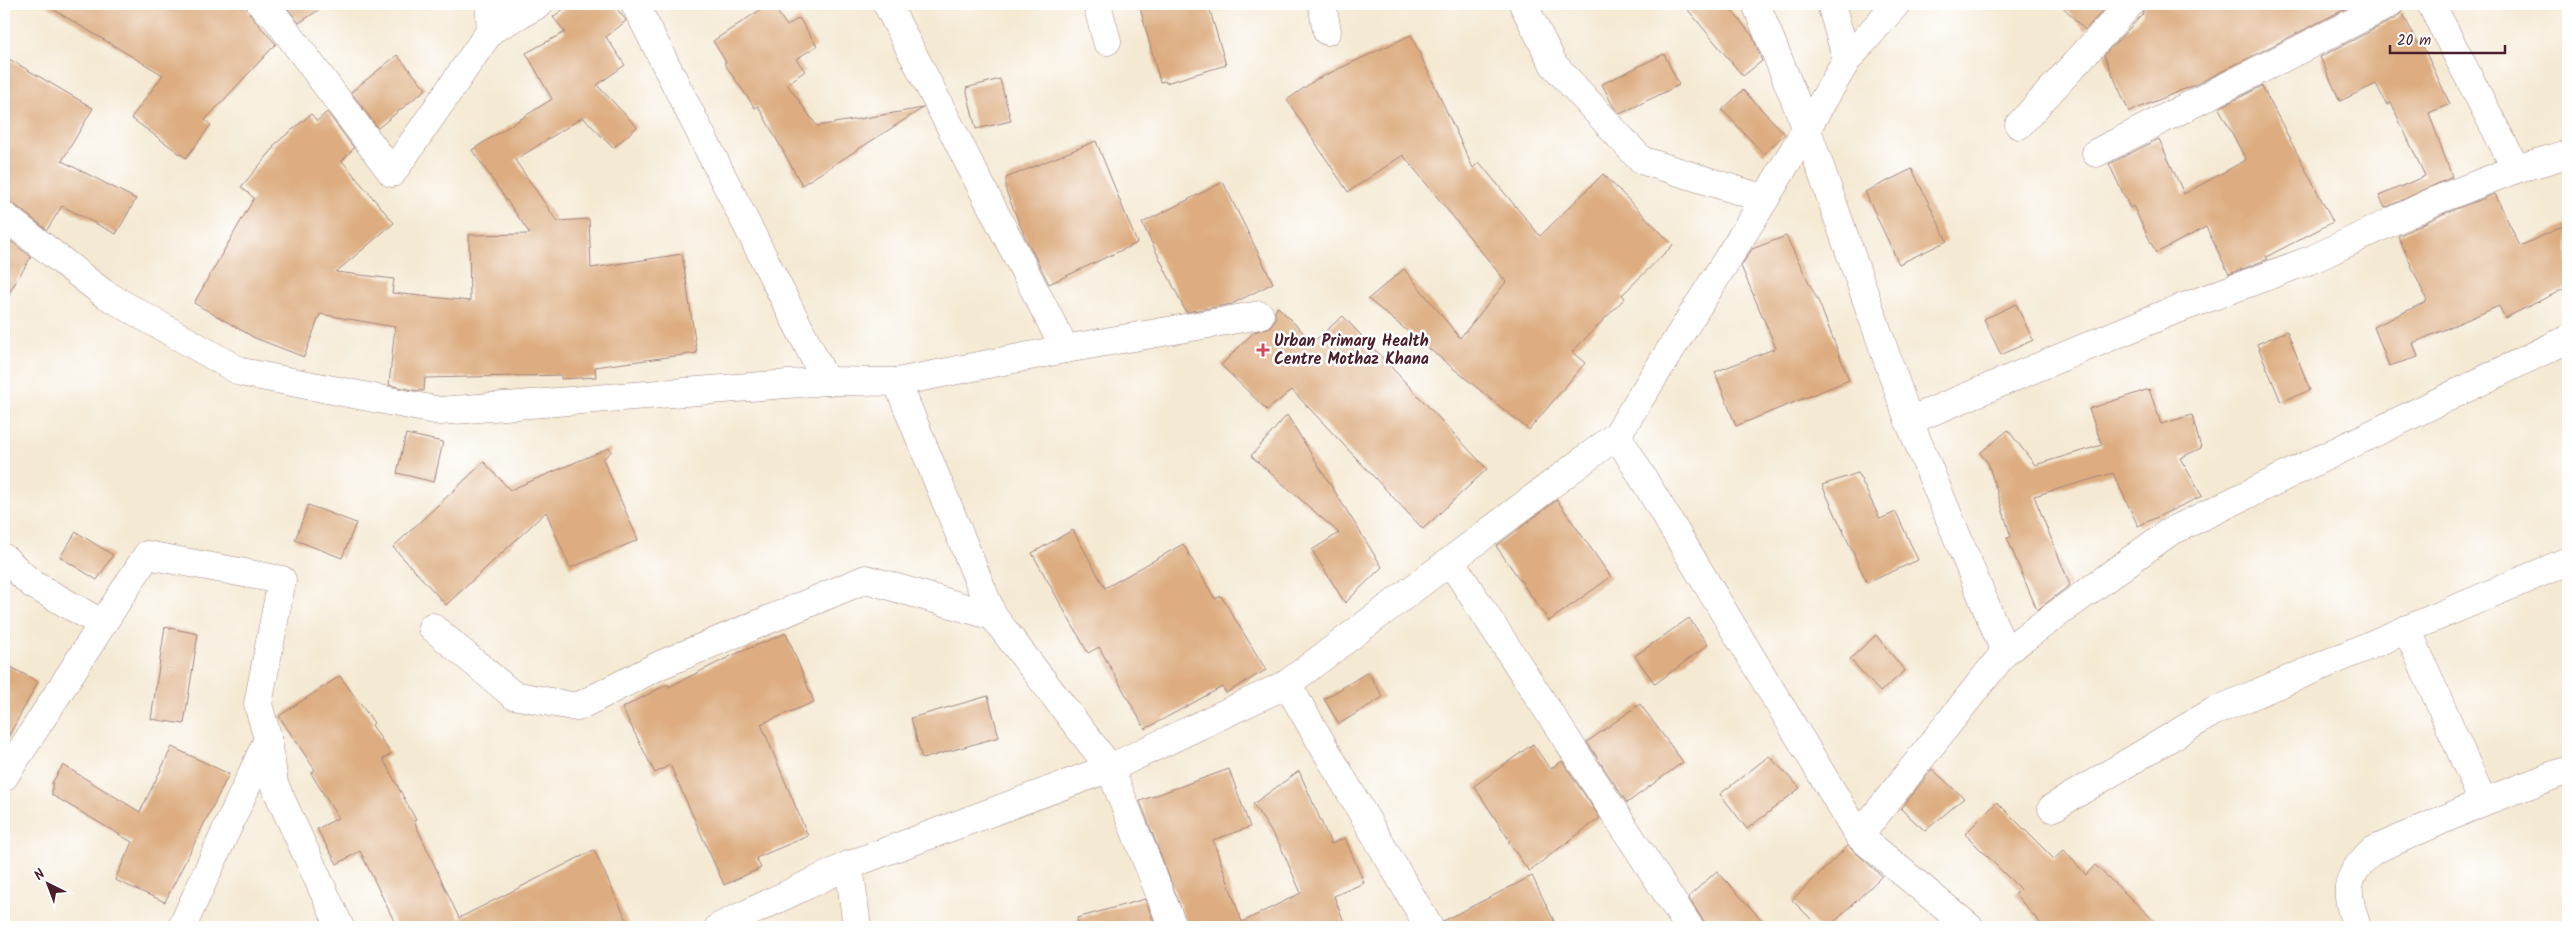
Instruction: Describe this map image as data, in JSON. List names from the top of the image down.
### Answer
{
  "places": {
    "health": ["Urban Primary Health Centre Mothaz Khana"]
  },
  "scale_bar": "20 m",
  "north": "top left"
}
